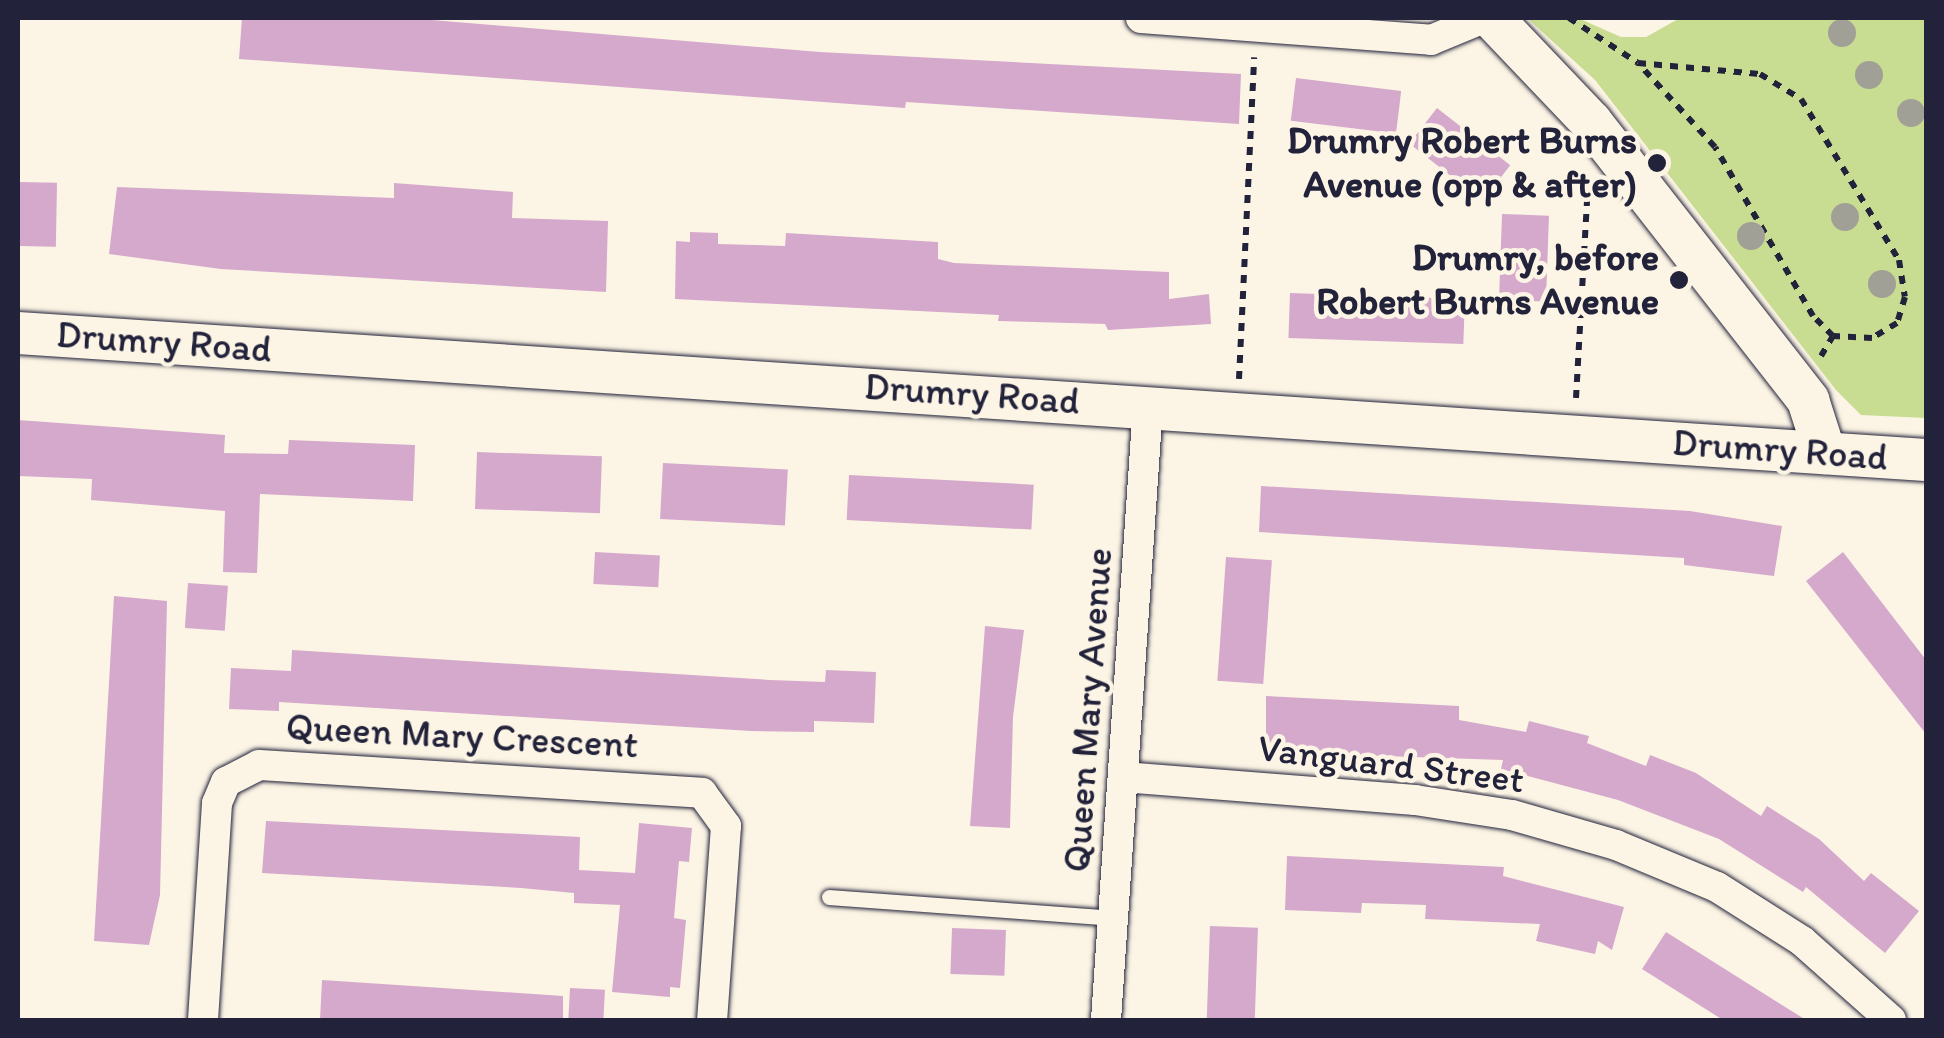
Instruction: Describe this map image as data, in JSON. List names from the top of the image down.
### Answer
{
  "streets": {
    "main road": ["Drumry Road"],
    "street": ["Queen Mary Avenue", "Queen Mary Crescent", "Vanguard Street"]
  },
  "crossings": [
    ["Drumry Road", "Queen Mary Avenue"],
    ["Queen Mary Avenue", "Vanguard Street"]
  ],
  "places": ["Drumry Robert Burns Avenue (opp & after)", "Drumry, before Robert Burns Avenue"]
}
